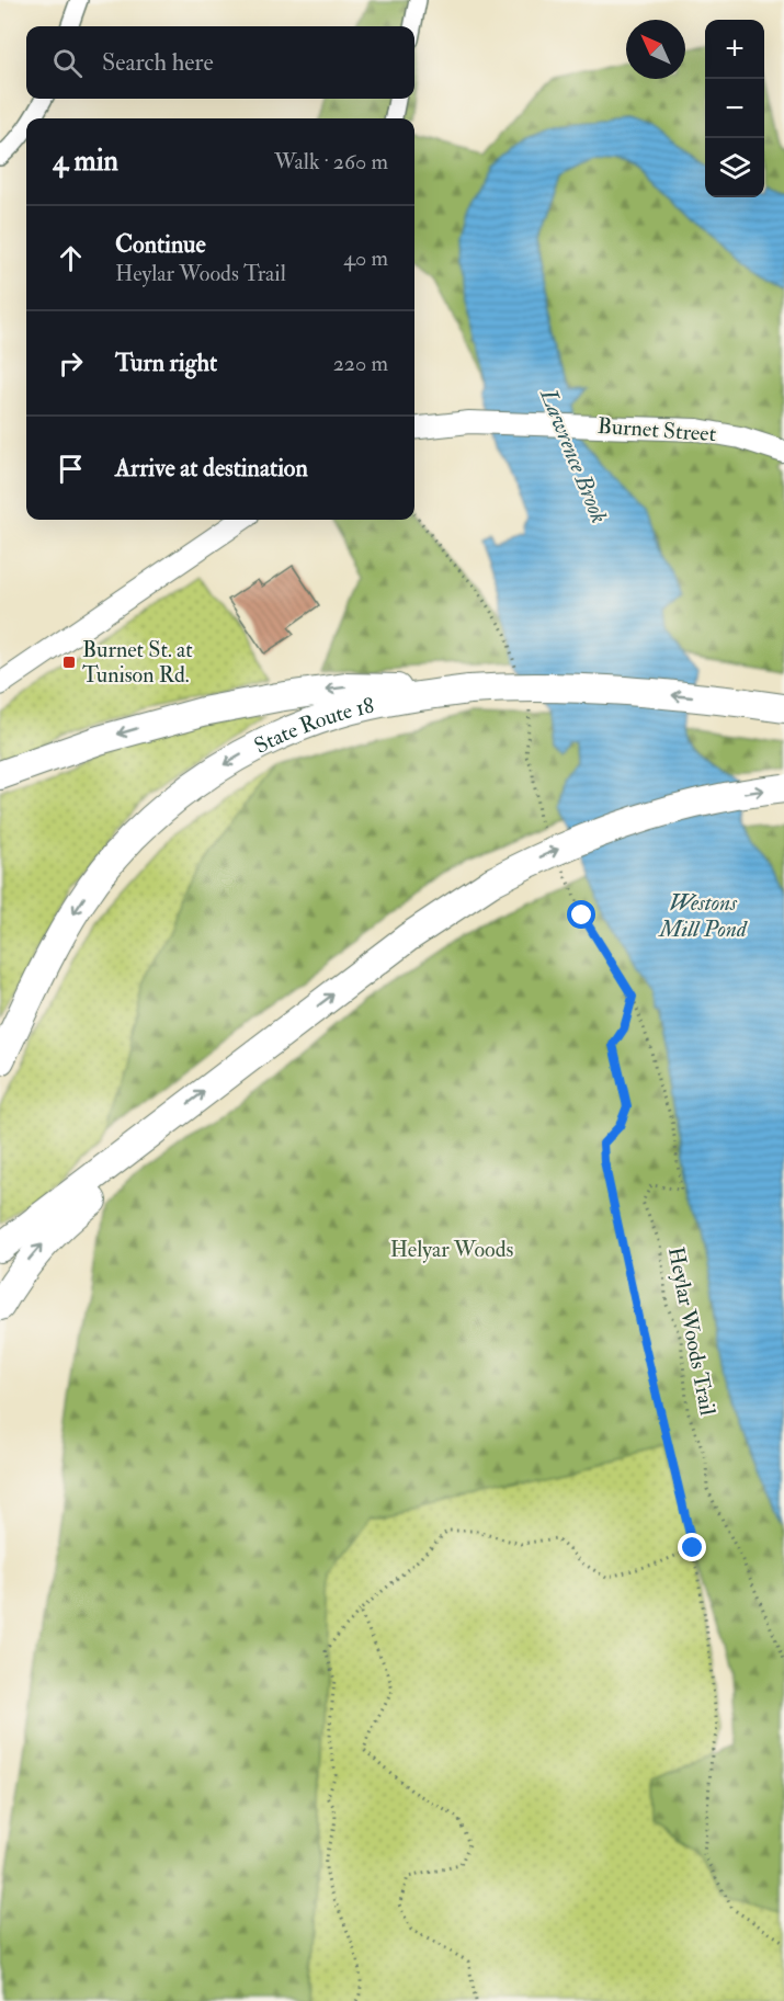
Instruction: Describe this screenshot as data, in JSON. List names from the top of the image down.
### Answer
{
  "streets": {
    "highway": ["State Route 18"],
    "street": ["Burnet Street"],
    "path": ["Heylar Woods Trail"]
  },
  "water": ["Lawrence Brook", "Westons Mill Pond"],
  "parks": ["Helyar Woods"],
  "places": {
    "transit": ["Burnet St. at Tunison Rd."]
  },
  "north": "top left",
  "page": {
    "map_buttons": ["+", "−"],
    "search": "Search here",
    "heading": ["4 min", "Walk · 260 m"],
    "list": [
      ["Continue", "Heylar Woods Trail", "40 m"],
      ["Turn right", "220 m"],
      "Arrive at destination"
    ]
  }
}
